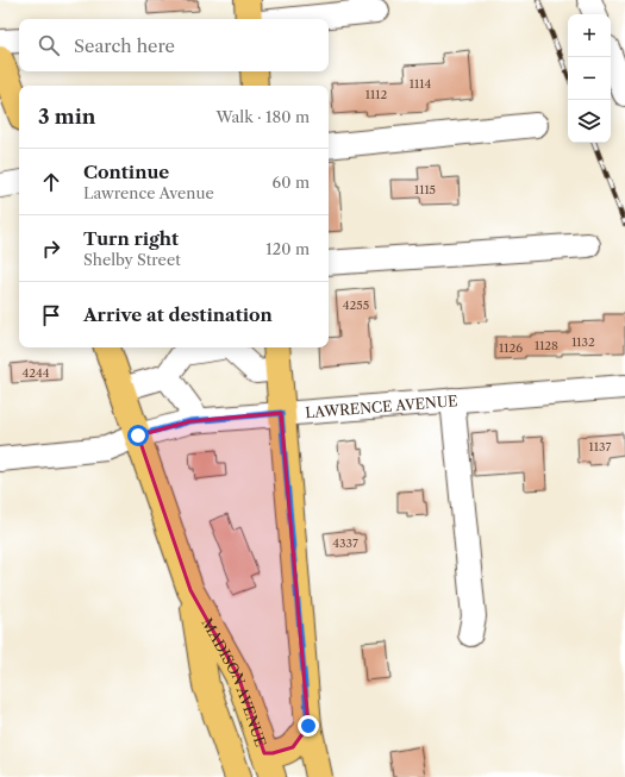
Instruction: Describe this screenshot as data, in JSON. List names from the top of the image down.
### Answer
{
  "streets": {
    "main road": ["MADISON AVENUE"],
    "street": ["LAWRENCE AVENUE"]
  },
  "crossings": [
    ["LAWRENCE AVENUE", "MADISON AVENUE"]
  ],
  "house_numbers": [
    "1114",
    "1112",
    "1115",
    "4255",
    "1132",
    "1128",
    "1126",
    "4244",
    "1137",
    "4337"
  ],
  "page": {
    "map_buttons": ["+", "−"],
    "search": "Search here",
    "heading": ["3 min", "Walk · 180 m"],
    "list": [
      ["Continue", "Lawrence Avenue", "60 m"],
      ["Turn right", "Shelby Street", "120 m"],
      "Arrive at destination"
    ]
  }
}
